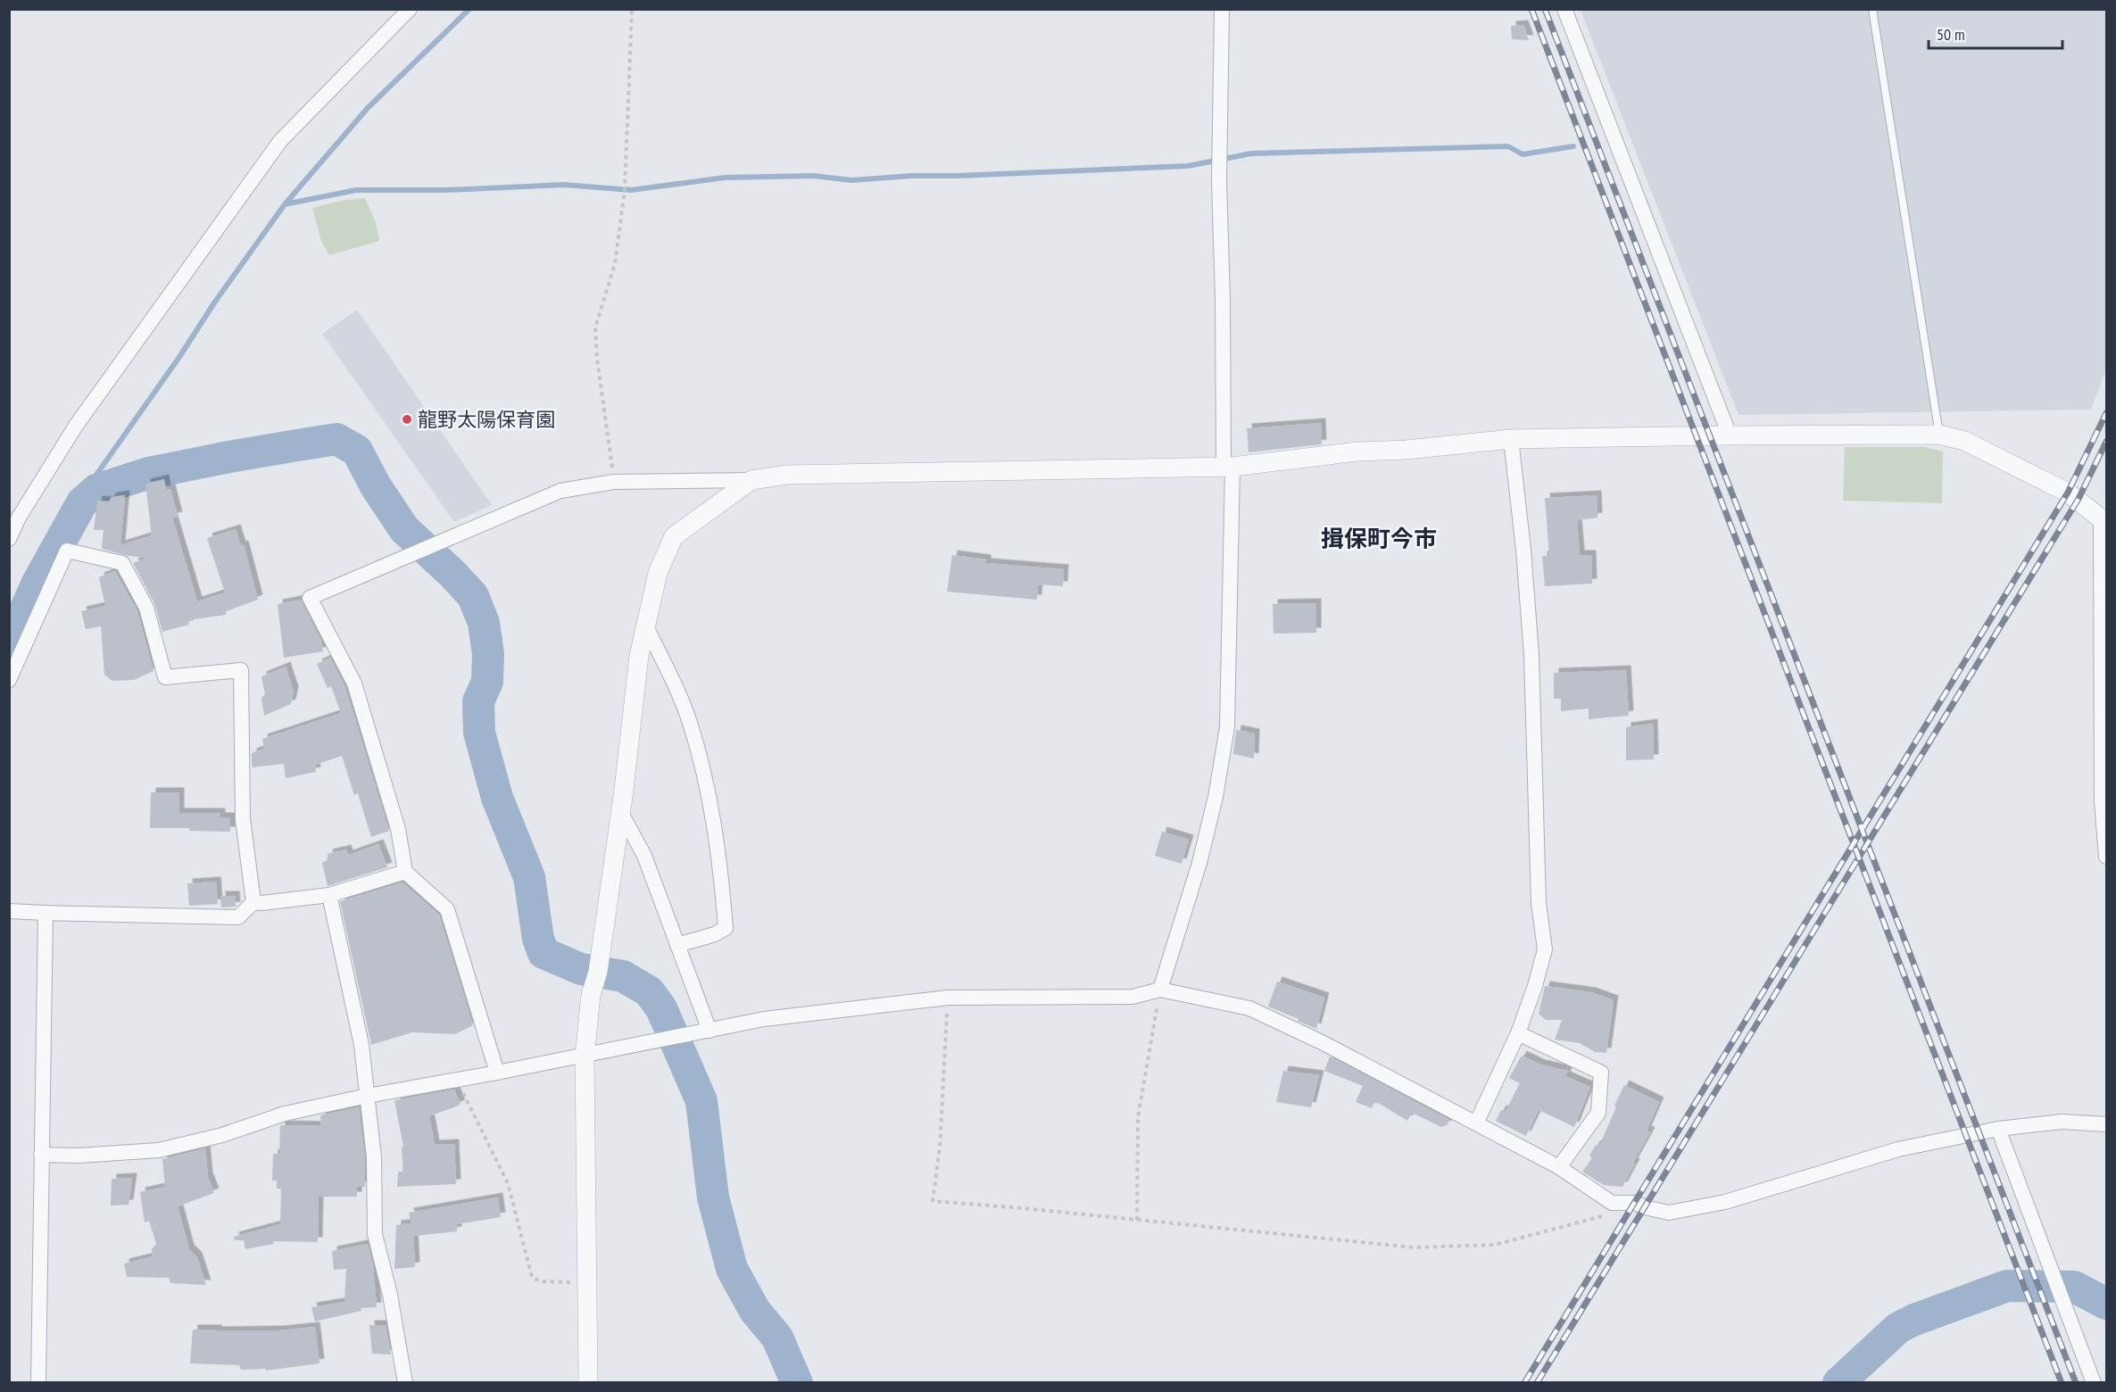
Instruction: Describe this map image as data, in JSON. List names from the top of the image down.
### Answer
{
  "districts": ["揖保町今市"],
  "places": ["龍野太陽保育園"],
  "scale_bar": "50 m"
}
